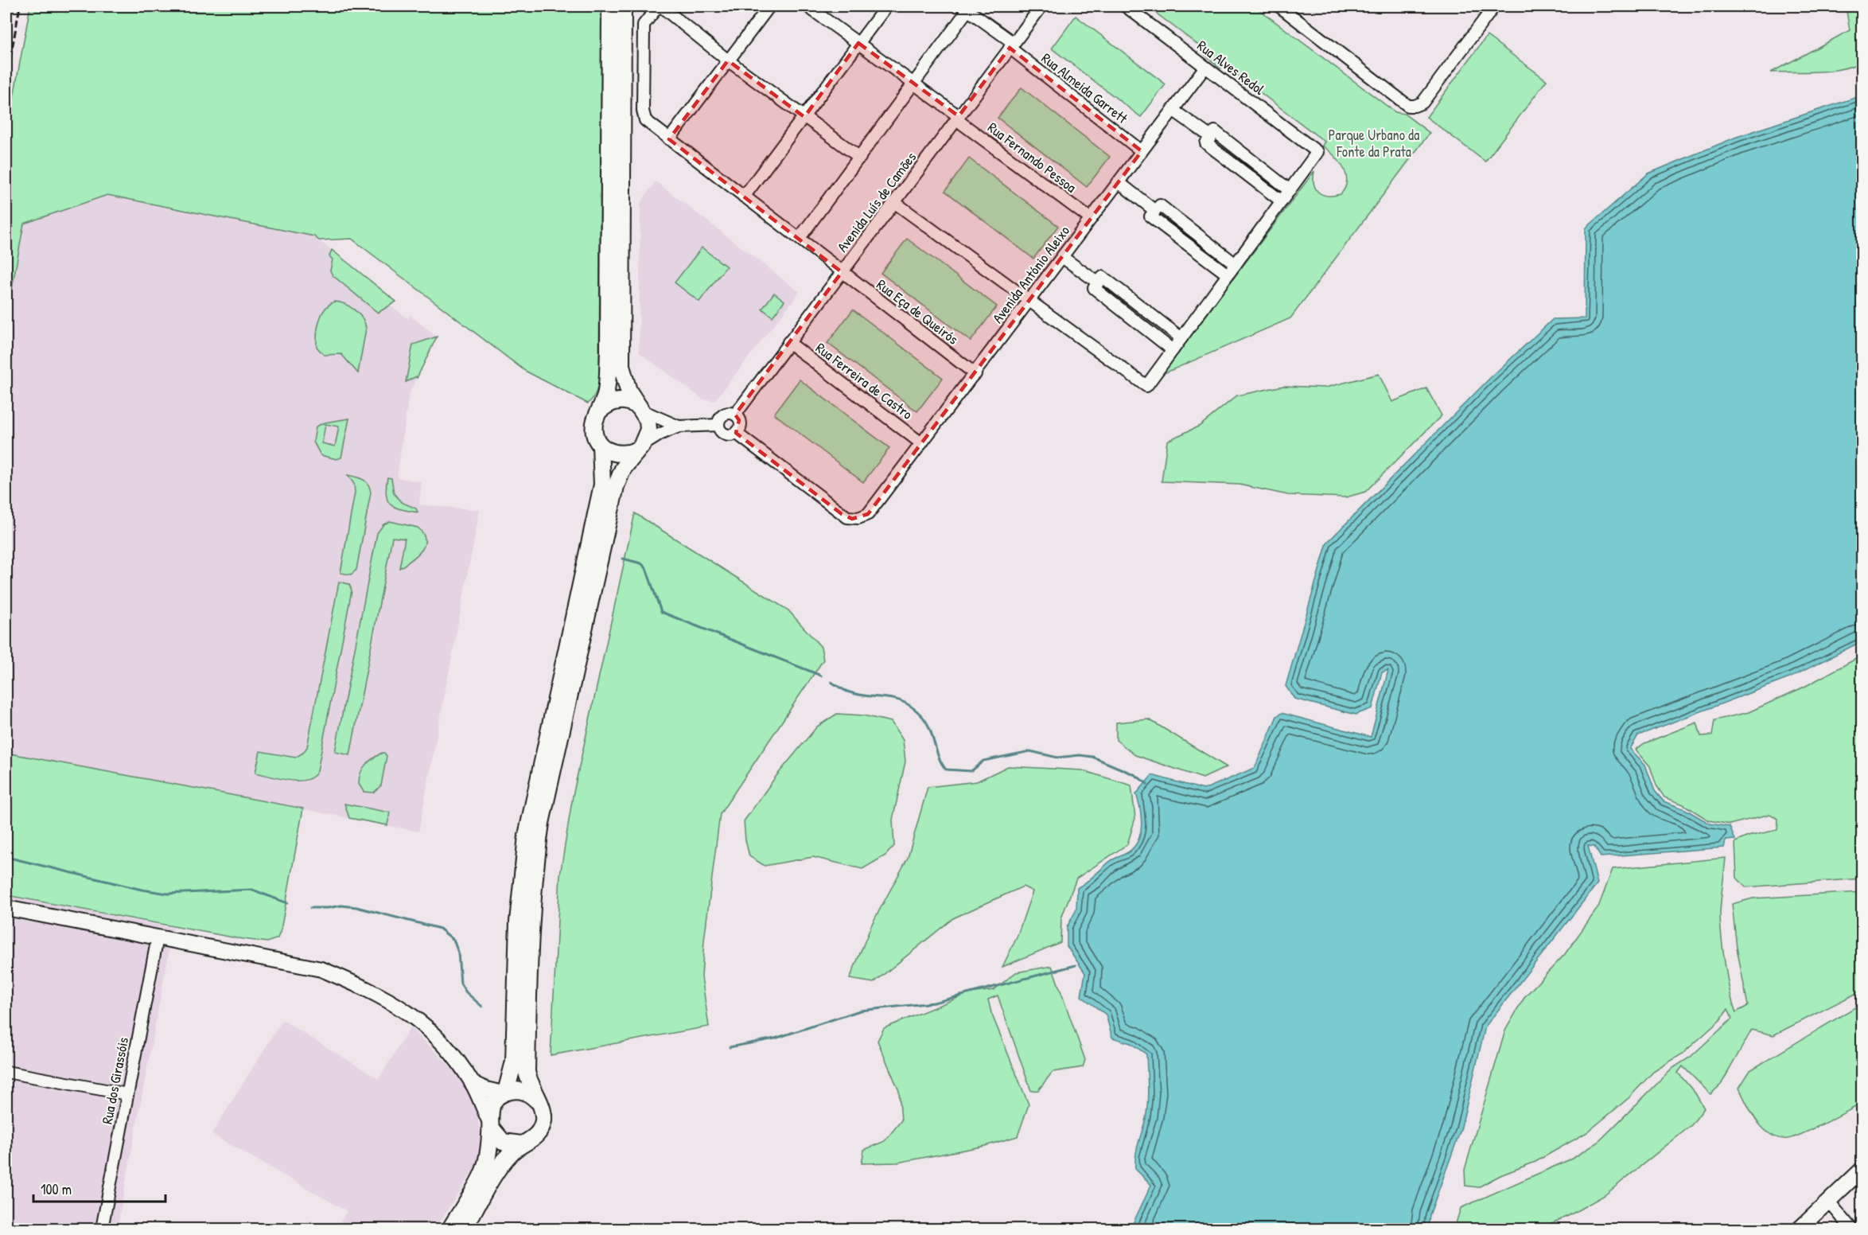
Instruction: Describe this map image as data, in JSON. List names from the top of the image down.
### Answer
{
  "streets": {
    "street": [
      "Rua Alves Redol",
      "Rua Almeida Garrett",
      "Rua Fernando Pessoa",
      "Avenida Luís de Camões",
      "Avenida António Aleixo",
      "Rua Eça de Queirós",
      "Rua Ferreira de Castro",
      "Rua dos Girassóis"
    ]
  },
  "crossings": [
    ["Rua Alves Redol", "Avenida António Aleixo"],
    ["Rua Almeida Garrett", "Avenida Luís de Camões"],
    ["Rua Almeida Garrett", "Avenida António Aleixo"],
    ["Rua Fernando Pessoa", "Avenida Luís de Camões"],
    ["Rua Fernando Pessoa", "Avenida António Aleixo"],
    ["Avenida Luís de Camões", "Avenida António Aleixo"],
    ["Avenida Luís de Camões", "Rua Eça de Queirós"],
    ["Avenida Luís de Camões", "Rua Ferreira de Castro"],
    ["Avenida António Aleixo", "Rua Eça de Queirós"],
    ["Avenida António Aleixo", "Rua Ferreira de Castro"]
  ],
  "parks": ["Parque Urbano da Fonte da Prata"],
  "scale_bar": "100 m"
}
